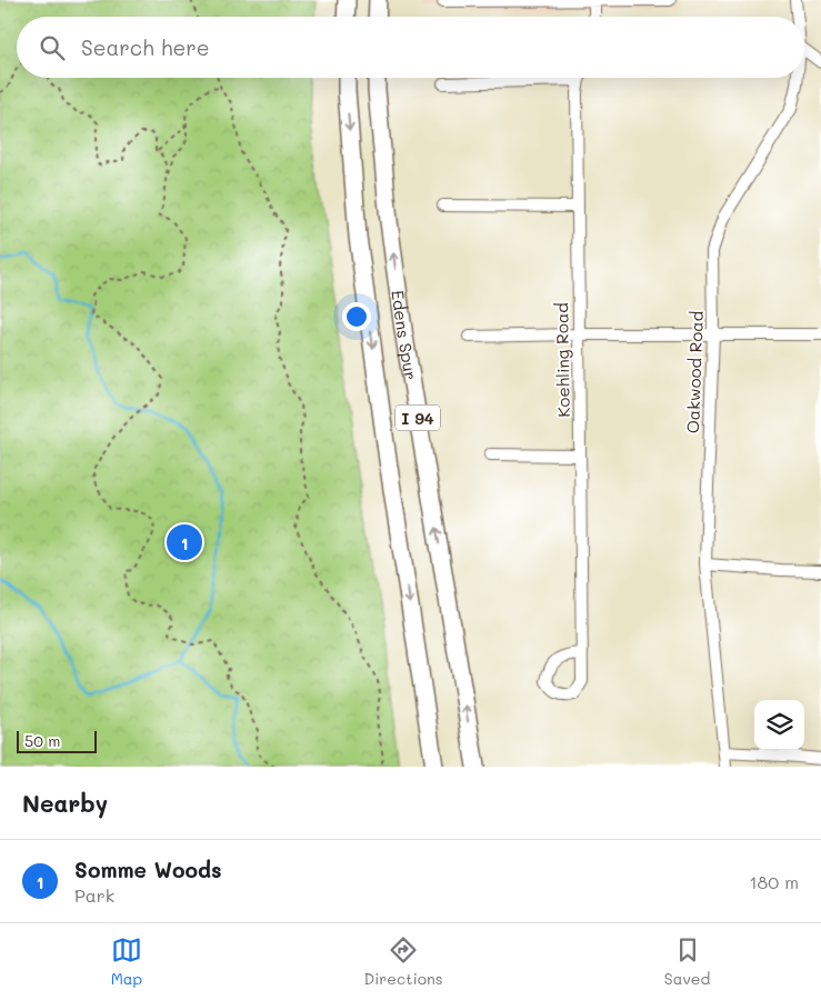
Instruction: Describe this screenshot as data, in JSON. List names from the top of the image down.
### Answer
{
  "streets": {
    "highway": ["Edens Spur", "I 94"],
    "street": ["Koehling Road", "Oakwood Road"]
  },
  "scale_bar": "50 m",
  "page": {
    "search": "Search here",
    "pins": "1",
    "scale": "50 m",
    "heading": "Nearby",
    "list": [
      {
        "mark": "1",
        "name": "Somme Woods",
        "note": "Park",
        "value": "180 m"
      }
    ],
    "nav": ["Map", "Directions", "Saved"]
  }
}
